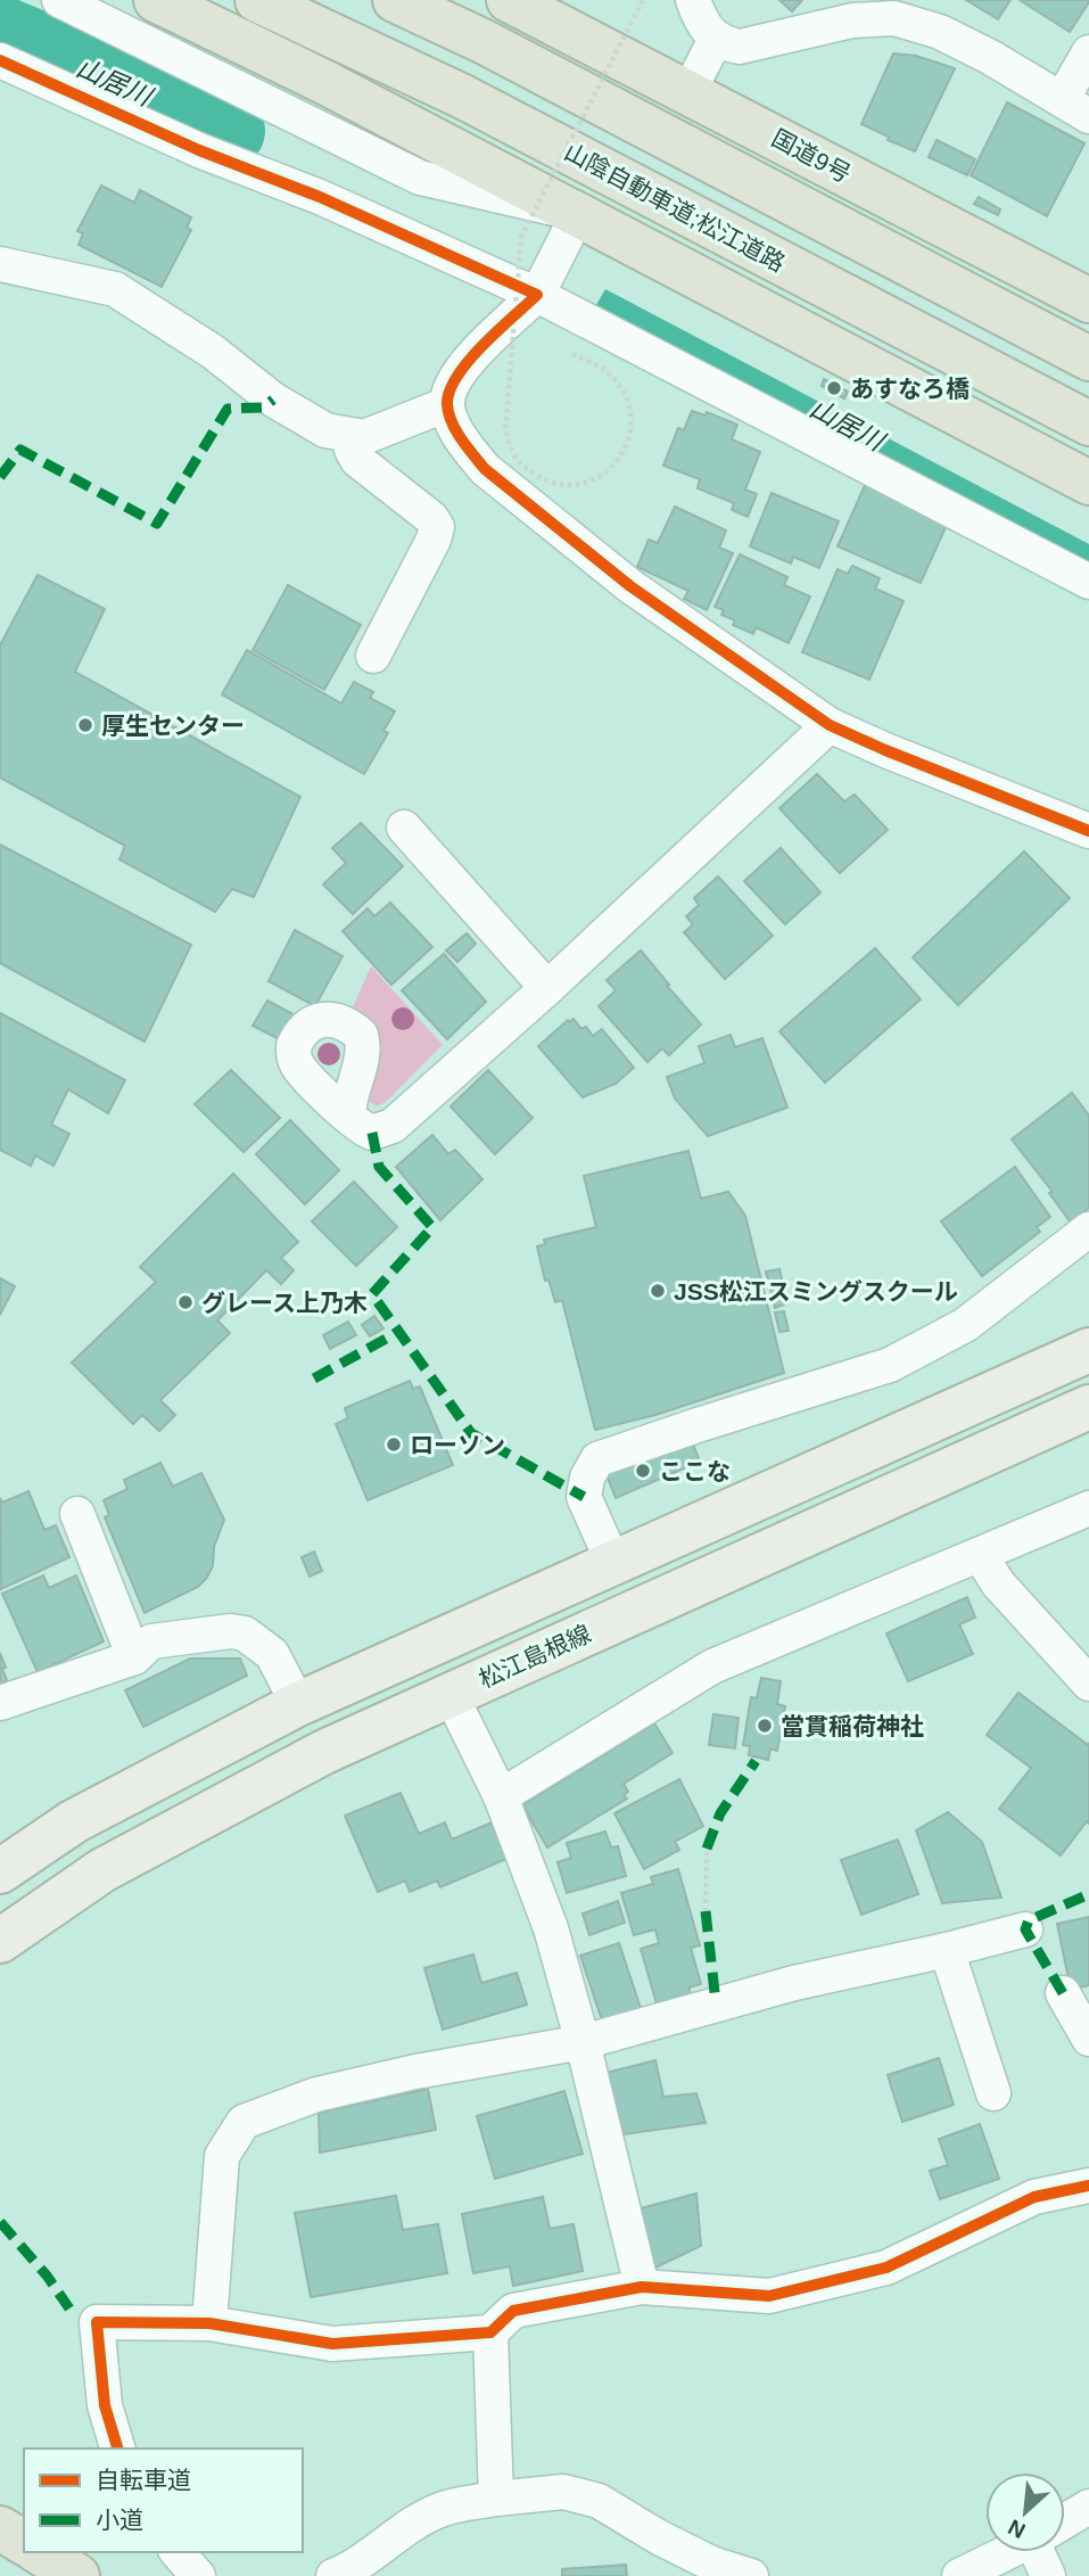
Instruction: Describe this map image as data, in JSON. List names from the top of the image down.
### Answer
{
  "streets": {
    "highway": ["国道9号", "山陰自動車道;松江道路"],
    "main road": ["松江島根線"]
  },
  "water": ["山居川"],
  "places": [
    "あすなろ橋",
    "厚生センター",
    "JSS松江スミングスクール",
    "グレース上乃木",
    "ローソン",
    "ここな",
    "當貫稲荷神社"
  ],
  "legend": ["自転車道", "小道"],
  "north": "bottom left"
}
